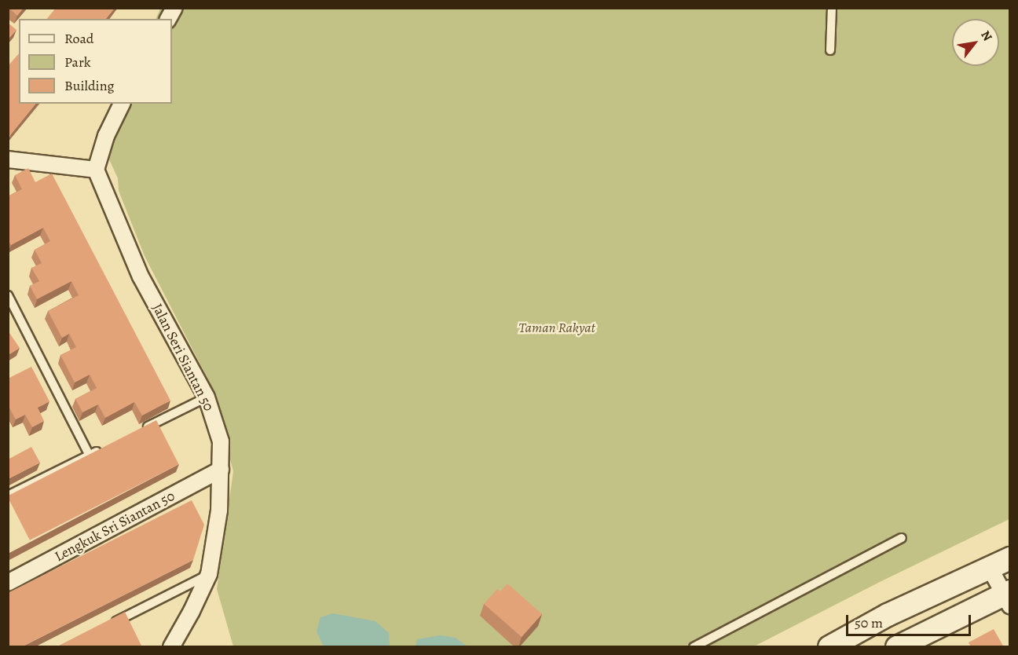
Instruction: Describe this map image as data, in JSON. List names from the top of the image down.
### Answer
{
  "streets": {
    "street": ["Jalan Seri Siantan 50", "Lengkuk Sri Siantan 50"]
  },
  "crossings": [
    ["Jalan Seri Siantan 50", "Lengkuk Sri Siantan 50"]
  ],
  "parks": ["Taman Rakyat"],
  "legend": ["Road", "Park", "Building"],
  "scale_bar": "50 m",
  "north": "top right"
}
